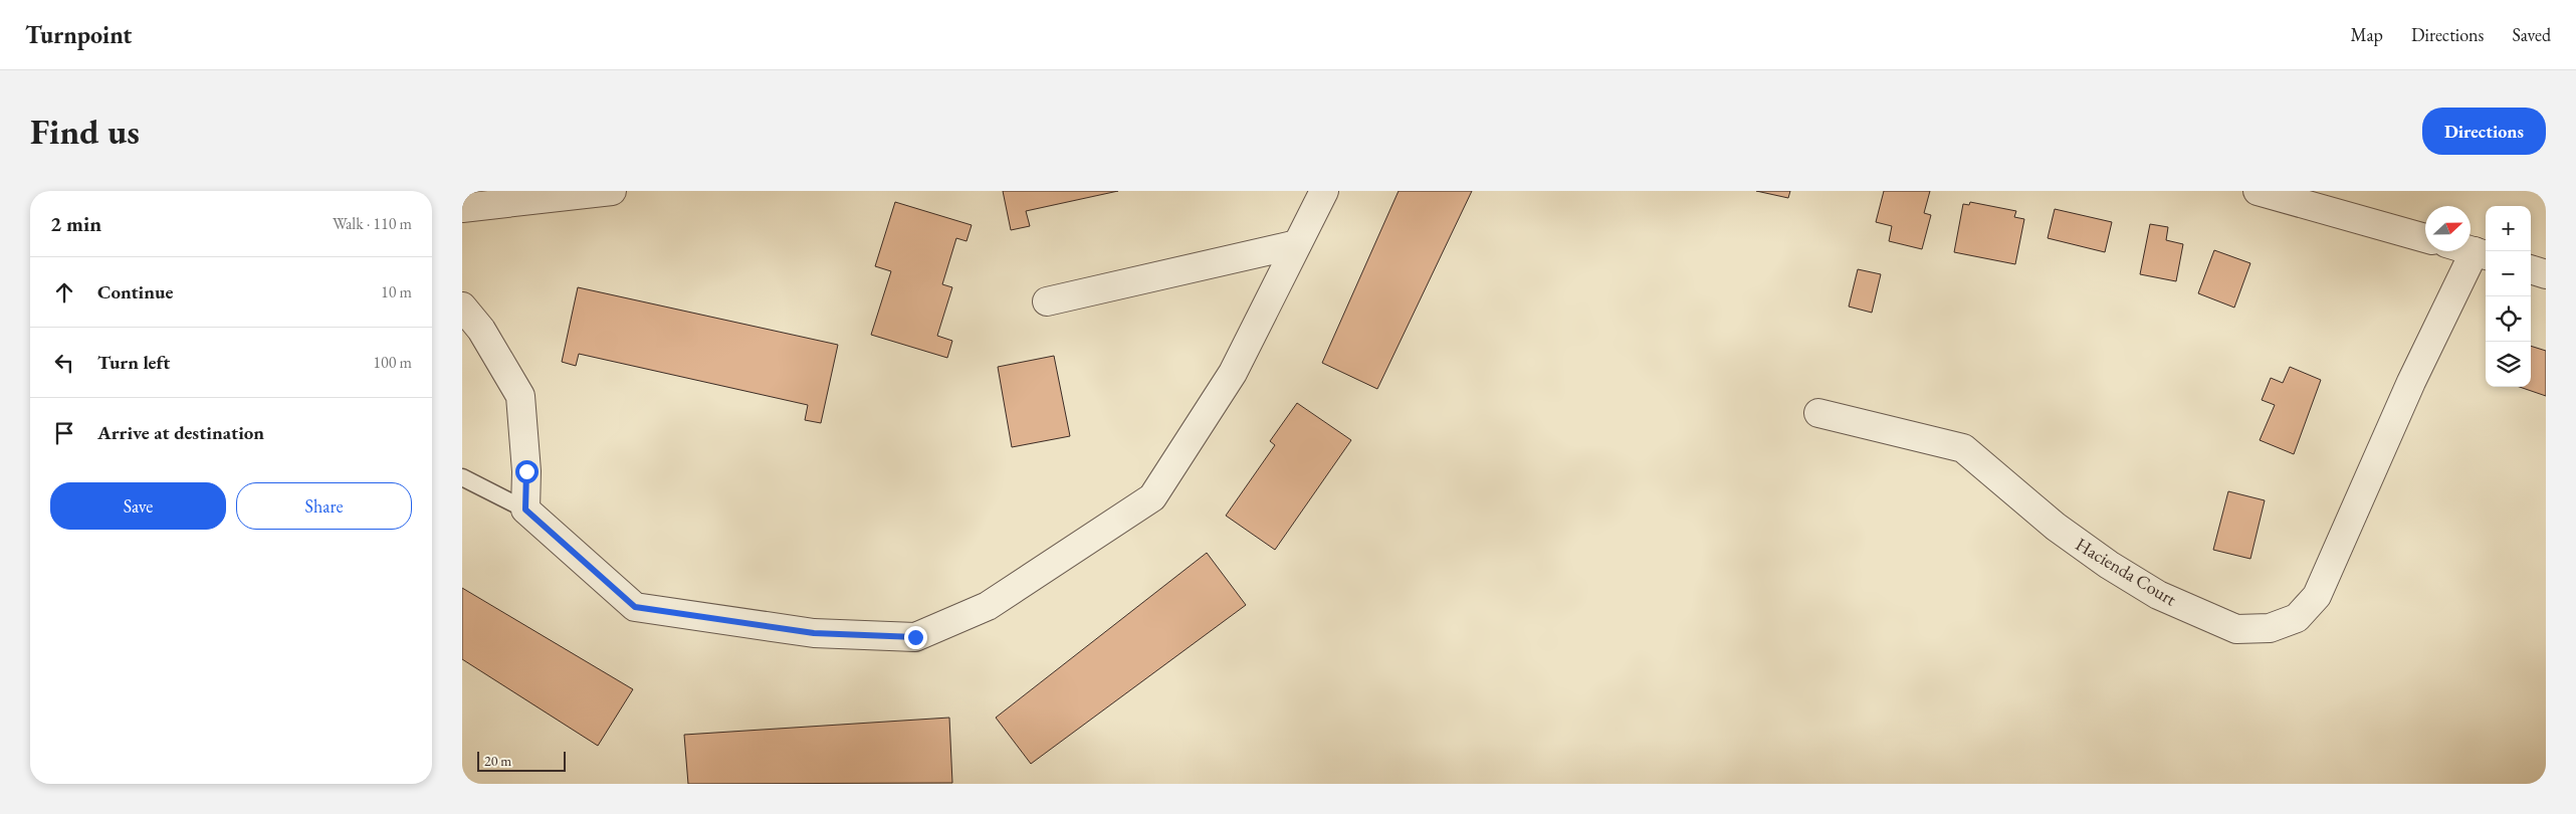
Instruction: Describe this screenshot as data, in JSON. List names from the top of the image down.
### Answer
{
  "streets": {
    "street": ["Hacienda Court"]
  },
  "scale_bar": "20 m",
  "north": "right",
  "page": {
    "header": "Turnpoint",
    "nav": ["Map", "Directions", "Saved"],
    "buttons": [
      "Directions",
      ["Save", "Share"]
    ],
    "title": "Find us",
    "heading": ["2 min", "Walk · 110 m"],
    "map_buttons": ["+", "−"],
    "list": [
      ["Continue", "10 m"],
      ["Turn left", "100 m"],
      "Arrive at destination"
    ],
    "scale": "20 m"
  }
}
